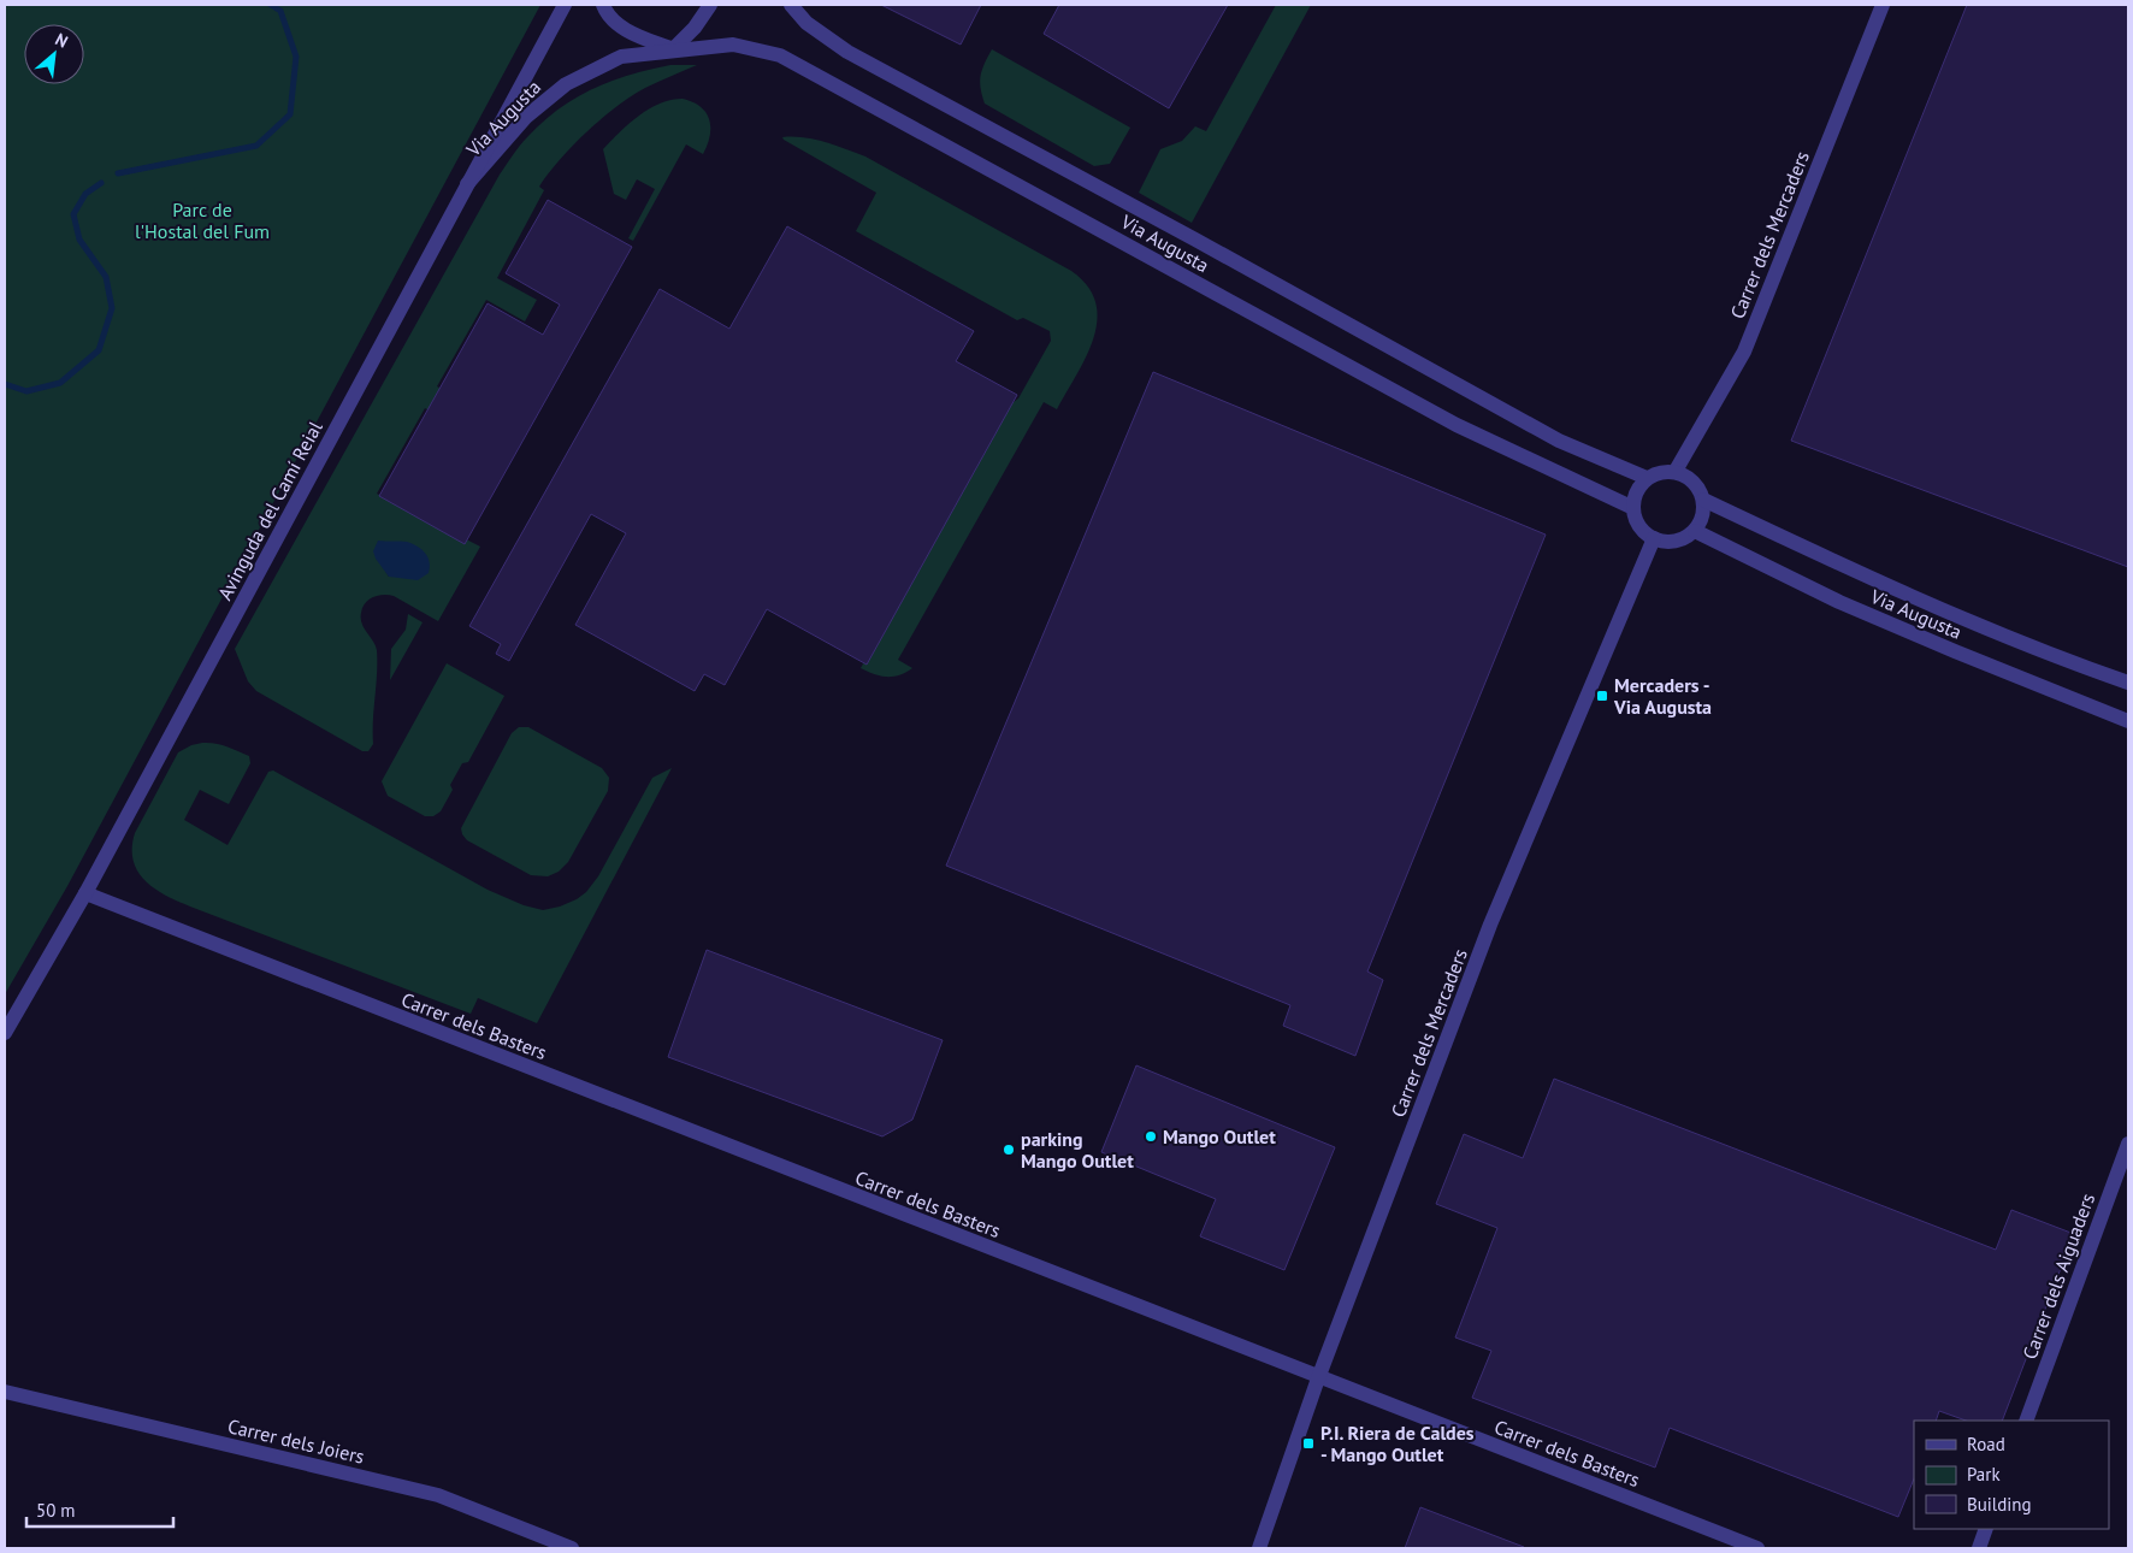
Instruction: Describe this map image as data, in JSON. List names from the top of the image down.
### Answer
{
  "streets": {
    "street": [
      "Via Augusta",
      "Carrer dels Mercaders",
      "Avinguda del Camí Reial",
      "Carrer dels Basters",
      "Carrer dels Aiguaders",
      "Carrer dels Joiers"
    ]
  },
  "crossings": [
    ["Via Augusta", "Carrer dels Mercaders"],
    ["Via Augusta", "Avinguda del Camí Reial"],
    ["Carrer dels Mercaders", "Carrer dels Basters"],
    ["Avinguda del Camí Reial", "Carrer dels Basters"]
  ],
  "parks": ["Parc de l'Hostal del Fum"],
  "places": {
    "transit": ["Mercaders - Via Augusta", "P.I. Riera de Caldes - Mango Outlet"],
    "other": ["Mango Outlet", "parking Mango Outlet"]
  },
  "legend": ["Road", "Park", "Building"],
  "scale_bar": "50 m",
  "north": "top right"
}
